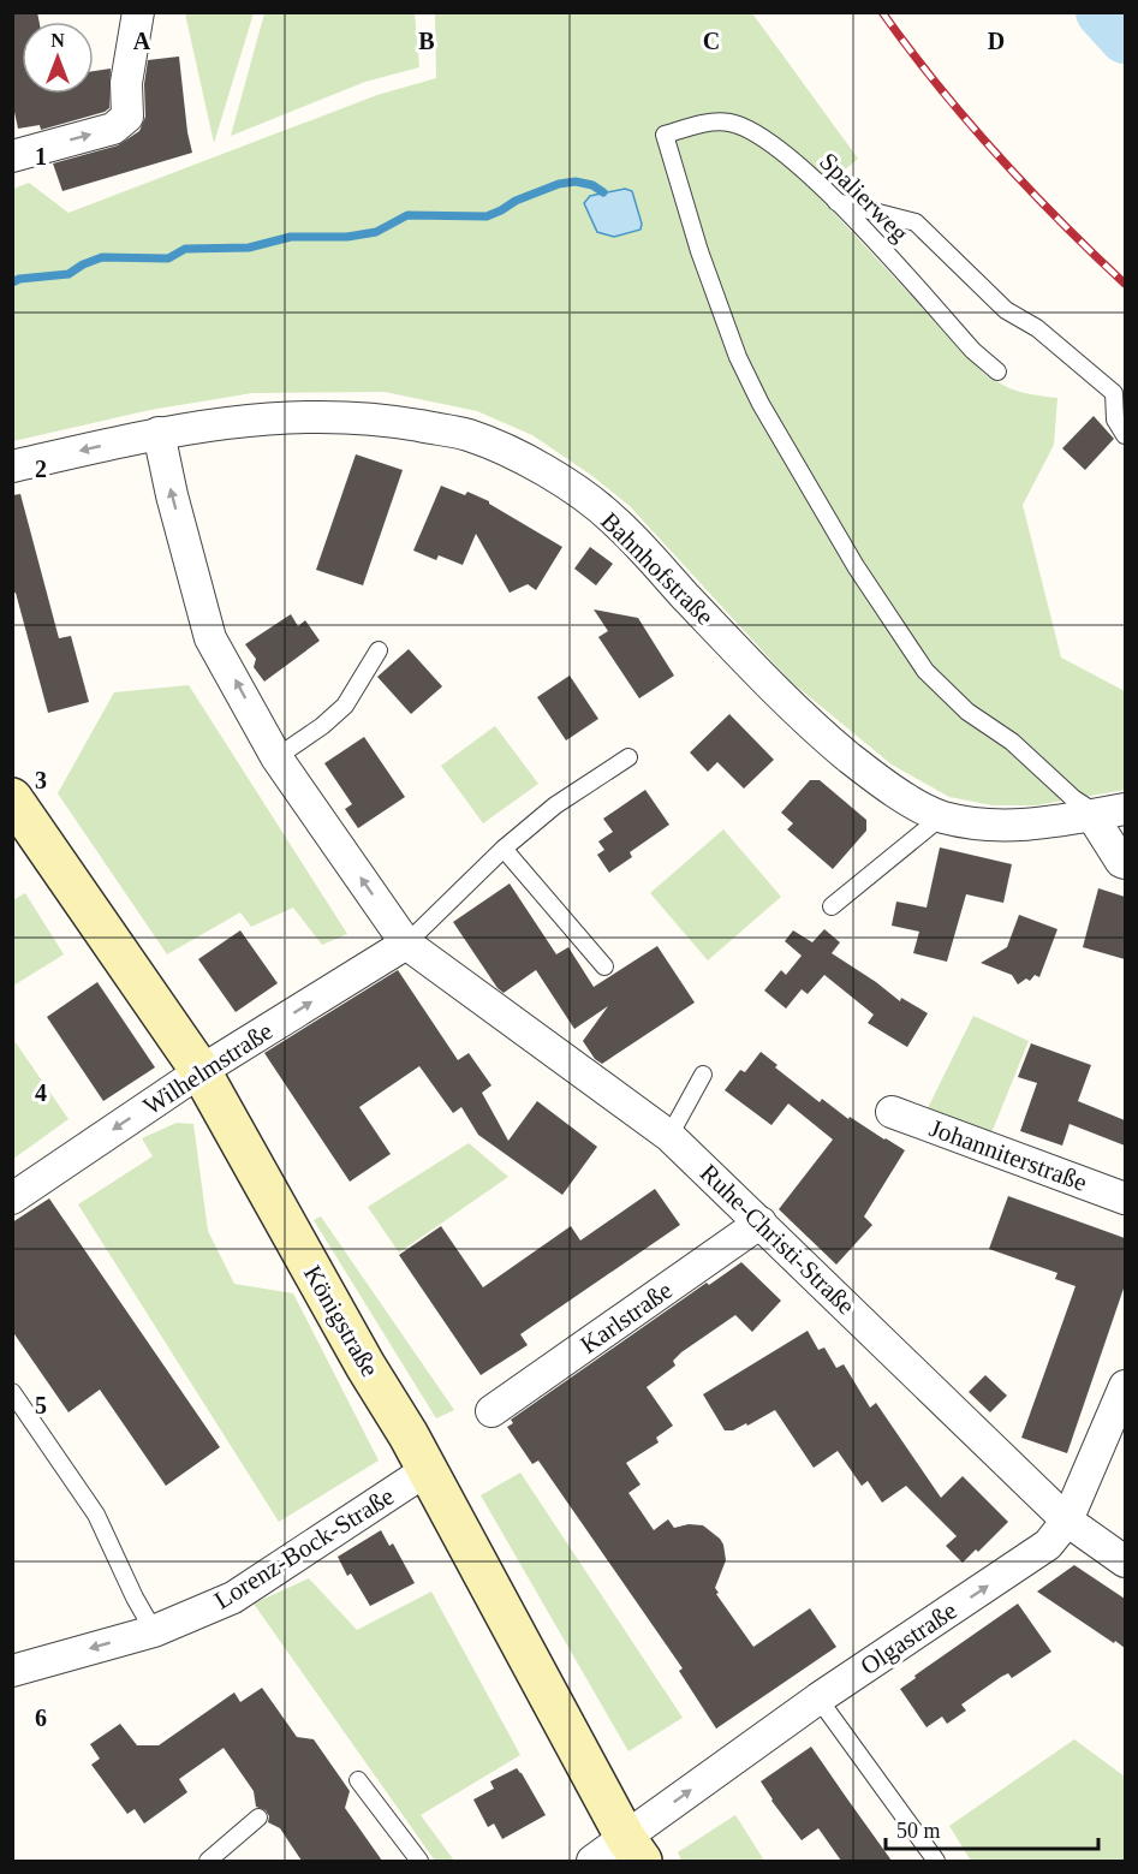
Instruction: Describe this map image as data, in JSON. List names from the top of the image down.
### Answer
{
  "streets": {
    "street": [
      "Bahnhofstraße",
      "Wilhelmstraße",
      "Johanniterstraße",
      "Ruhe-Christi-Straße",
      "Karlstraße",
      "Königstraße",
      "Lorenz-Bock-Straße",
      "Olgastraße"
    ],
    "lane": ["Spalierweg"]
  },
  "crossings": [
    ["Spalierweg", "Bahnhofstraße"],
    ["Bahnhofstraße", "Ruhe-Christi-Straße"],
    ["Wilhelmstraße", "Ruhe-Christi-Straße"],
    ["Wilhelmstraße", "Königstraße"],
    ["Ruhe-Christi-Straße", "Karlstraße"],
    ["Ruhe-Christi-Straße", "Olgastraße"],
    ["Königstraße", "Lorenz-Bock-Straße"],
    ["Königstraße", "Olgastraße"]
  ],
  "one_way": ["Ruhe-Christi-Straße", "Olgastraße"],
  "scale_bar": "50 m",
  "north": "top",
  "grid": {
    "columns": [
      "A",
      "B",
      "C",
      "D"
    ],
    "rows": [
      "1",
      "2",
      "3",
      "4",
      "5",
      "6"
    ]
  }
}
